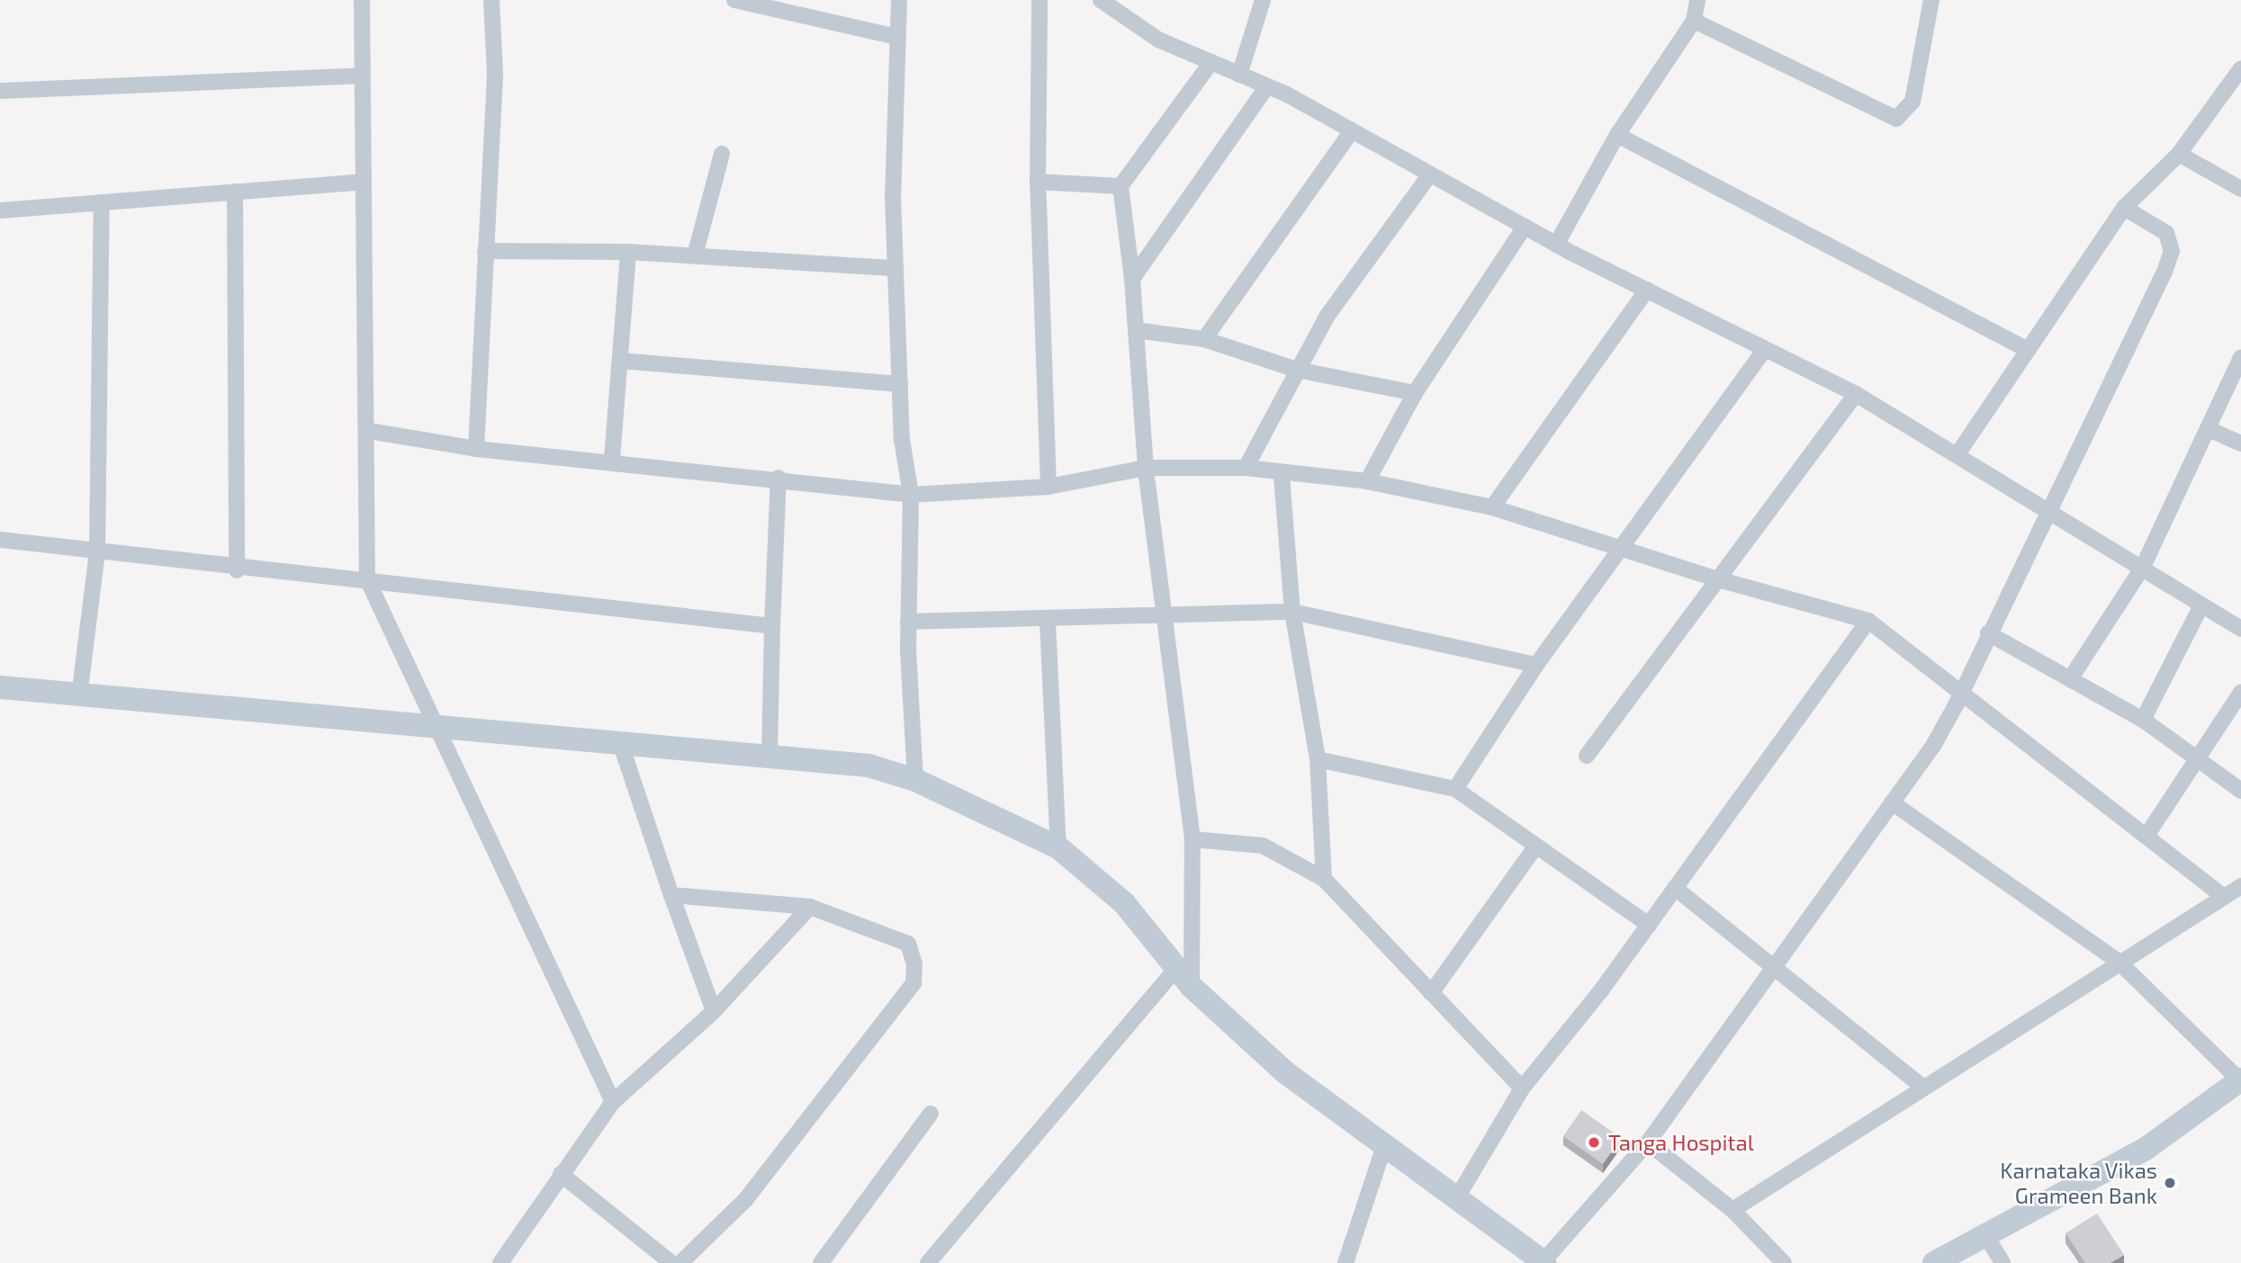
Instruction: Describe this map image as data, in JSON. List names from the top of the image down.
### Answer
{
  "places": ["Tanga Hospital", "Karnataka Vikas Grameen Bank"]
}
